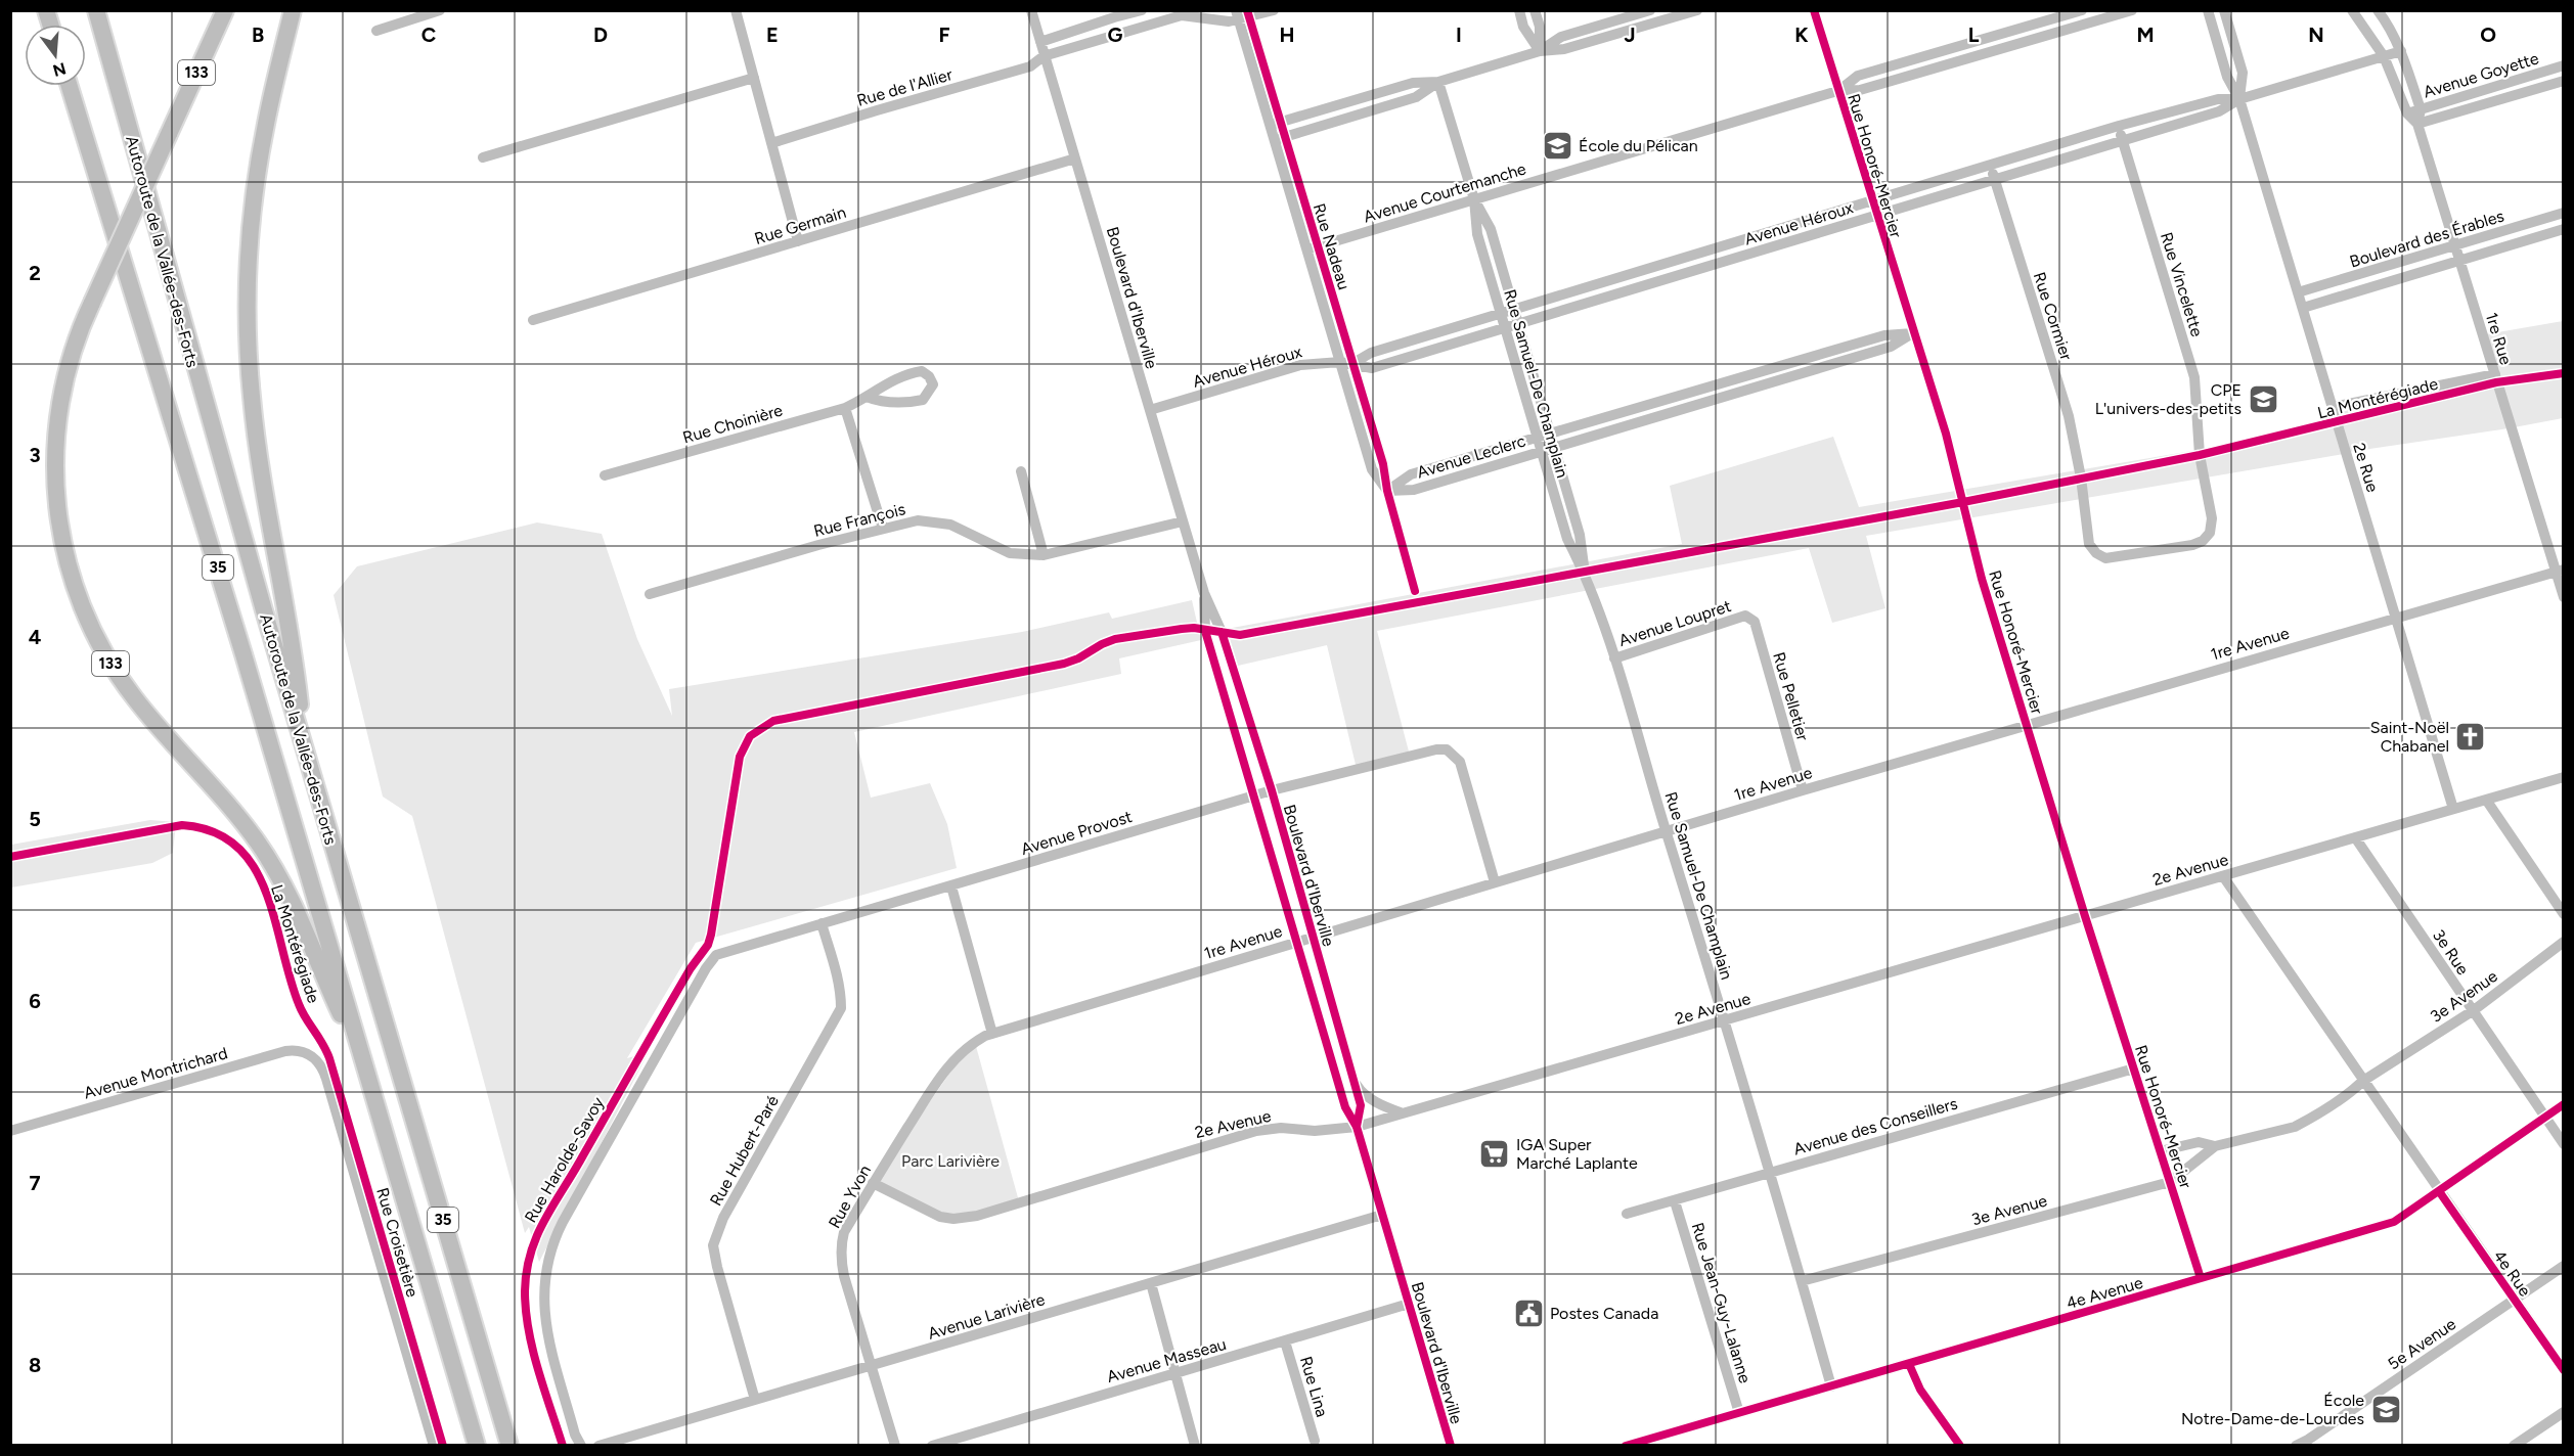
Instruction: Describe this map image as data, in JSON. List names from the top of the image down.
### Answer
{
  "streets": {
    "highway": ["133", "Autoroute de la Vallée-des-Forts", "35"],
    "street": [
      "Avenue Goyette",
      "Rue de l'Allier",
      "Rue Honoré-Mercier",
      "Avenue Courtemanche",
      "Avenue Héroux",
      "Rue Germain",
      "Boulevard des Érables",
      "Rue Nadeau",
      "Rue Vincelette",
      "Boulevard d'Iberville",
      "Rue Cormier",
      "1re Rue",
      "Rue Samuel-De Champlain",
      "Rue Choinière",
      "Avenue Leclerc",
      "2e Rue",
      "Rue François",
      "Avenue Loupret",
      "1re Avenue",
      "Rue Pelletier",
      "Avenue Provost",
      "2e Avenue",
      "3e Rue",
      "3e Avenue",
      "Avenue Montrichard",
      "Avenue des Conseillers",
      "Rue Hubert-Paré",
      "Rue Harolde-Savoy",
      "Rue Yvon",
      "Rue Croisetière",
      "4e Rue",
      "4e Avenue",
      "Rue Jean-Guy-Lalanne",
      "Avenue Larivière",
      "5e Avenue",
      "Avenue Masseau",
      "Rue Lina"
    ],
    "cycle path": ["La Montérégiade"]
  },
  "crossings": [
    ["133", "Autoroute de la Vallée-des-Forts"],
    ["Avenue Goyette", "1re Rue"],
    ["Rue de l'Allier", "Rue Nadeau"],
    ["Rue de l'Allier", "Boulevard d'Iberville"],
    ["Rue Honoré-Mercier", "Avenue Courtemanche"],
    ["Rue Honoré-Mercier", "Avenue Héroux"],
    ["Rue Honoré-Mercier", "Avenue Leclerc"],
    ["Rue Honoré-Mercier", "1re Avenue"],
    ["Rue Honoré-Mercier", "2e Avenue"],
    ["Rue Honoré-Mercier", "3e Avenue"],
    ["Rue Honoré-Mercier", "Avenue des Conseillers"],
    ["Rue Honoré-Mercier", "4e Avenue"],
    ["Avenue Courtemanche", "Rue Nadeau"],
    ["Avenue Courtemanche", "Rue Samuel-De Champlain"],
    ["Avenue Héroux", "Rue Nadeau"],
    ["Avenue Héroux", "Rue Vincelette"],
    ["Avenue Héroux", "Boulevard d'Iberville"],
    ["Avenue Héroux", "Rue Cormier"],
    ["Avenue Héroux", "1re Rue"],
    ["Avenue Héroux", "Rue Samuel-De Champlain"],
    ["Avenue Héroux", "2e Rue"],
    ["Rue Germain", "Boulevard d'Iberville"],
    ["Boulevard des Érables", "1re Rue"],
    ["Boulevard des Érables", "2e Rue"],
    ["Rue Nadeau", "Avenue Leclerc"],
    ["Rue Vincelette", "Rue Cormier"],
    ["Boulevard d'Iberville", "Rue François"],
    ["Boulevard d'Iberville", "1re Avenue"],
    ["Boulevard d'Iberville", "Avenue Provost"],
    ["Boulevard d'Iberville", "2e Avenue"],
    ["Boulevard d'Iberville", "Avenue Larivière"],
    ["Boulevard d'Iberville", "Avenue Masseau"],
    ["1re Rue", "1re Avenue"],
    ["Rue Samuel-De Champlain", "Avenue Leclerc"],
    ["Rue Samuel-De Champlain", "Avenue Loupret"],
    ["Rue Samuel-De Champlain", "1re Avenue"],
    ["Rue Samuel-De Champlain", "2e Avenue"],
    ["Rue Samuel-De Champlain", "3e Avenue"],
    ["Rue Samuel-De Champlain", "Avenue des Conseillers"],
    ["Rue Samuel-De Champlain", "4e Avenue"],
    ["2e Rue", "1re Avenue"],
    ["2e Rue", "2e Avenue"],
    ["Avenue Loupret", "Rue Pelletier"],
    ["1re Avenue", "Rue Pelletier"],
    ["1re Avenue", "Avenue Provost"],
    ["1re Avenue", "Rue Yvon"],
    ["Avenue Provost", "Rue Hubert-Paré"],
    ["Avenue Provost", "Rue Harolde-Savoy"],
    ["2e Avenue", "3e Rue"],
    ["2e Avenue", "Rue Yvon"],
    ["2e Avenue", "4e Rue"],
    ["3e Rue", "3e Avenue"],
    ["3e Rue", "4e Avenue"],
    ["3e Avenue", "4e Rue"],
    ["Avenue Montrichard", "Rue Croisetière"],
    ["Avenue des Conseillers", "Rue Jean-Guy-Lalanne"],
    ["Rue Hubert-Paré", "Avenue Larivière"],
    ["Rue Yvon", "Avenue Larivière"],
    ["4e Rue", "4e Avenue"],
    ["4e Rue", "5e Avenue"],
    ["4e Avenue", "Rue Jean-Guy-Lalanne"],
    ["Avenue Masseau", "Rue Lina"]
  ],
  "parks": ["Parc Larivière"],
  "places": {
    "school or university": ["École du Pélican", "CPE L'univers-des-petits", "École Notre-Dame-de-Lourdes"],
    "church": ["Saint-Noël Chabanel"],
    "supermarket": ["IGA Super Marché Laplante"],
    "public building": ["Postes Canada"]
  },
  "north": "bottom",
  "grid": {
    "columns": [
      "B",
      "C",
      "D",
      "E",
      "F",
      "G",
      "H",
      "I",
      "J",
      "K",
      "L",
      "M",
      "N",
      "O"
    ],
    "rows": [
      "2",
      "3",
      "4",
      "5",
      "6",
      "7",
      "8"
    ]
  }
}
